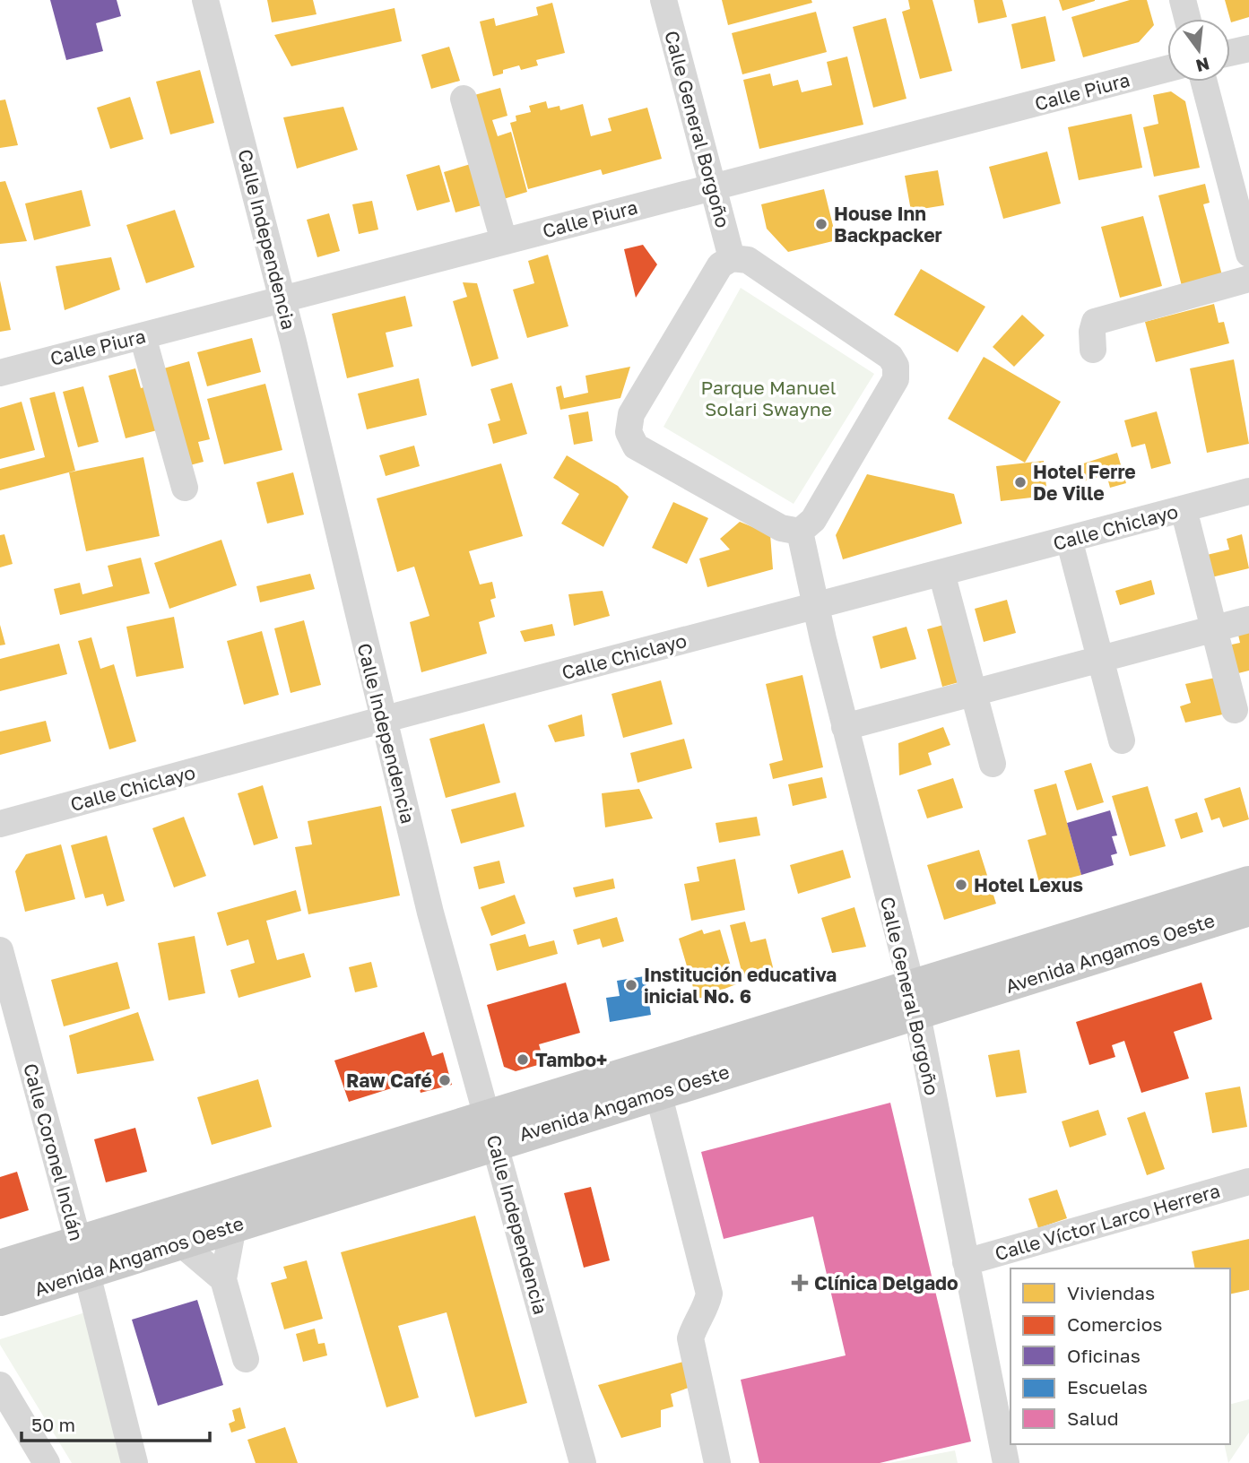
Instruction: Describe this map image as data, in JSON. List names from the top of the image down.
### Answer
{
  "streets": {
    "main road": ["Avenida Angamos Oeste"],
    "street": [
      "Calle Piura",
      "Calle General Borgoño",
      "Calle Independencia",
      "Calle Chiclayo",
      "Calle Coronel Inclán",
      "Calle Víctor Larco Herrera"
    ]
  },
  "crossings": [
    ["Calle Piura", "Calle General Borgoño"],
    ["Calle Piura", "Calle Independencia"],
    ["Calle General Borgoño", "Calle Chiclayo"],
    ["Calle General Borgoño", "Avenida Angamos Oeste"],
    ["Calle General Borgoño", "Calle Víctor Larco Herrera"],
    ["Calle Independencia", "Calle Chiclayo"],
    ["Calle Independencia", "Avenida Angamos Oeste"],
    ["Avenida Angamos Oeste", "Calle Coronel Inclán"]
  ],
  "parks": ["Parque Manuel Solari Swayne"],
  "places": {
    "other": [
      "House Inn Backpacker",
      "Hotel Ferre De Ville",
      "Hotel Lexus",
      "Institución educativa inicial No. 6",
      "Tambo+",
      "Raw Café"
    ],
    "health": ["Clínica Delgado"]
  },
  "legend": [
    "Viviendas",
    "Comercios",
    "Oficinas",
    "Escuelas",
    "Salud"
  ],
  "scale_bar": "50 m",
  "north": "bottom"
}
